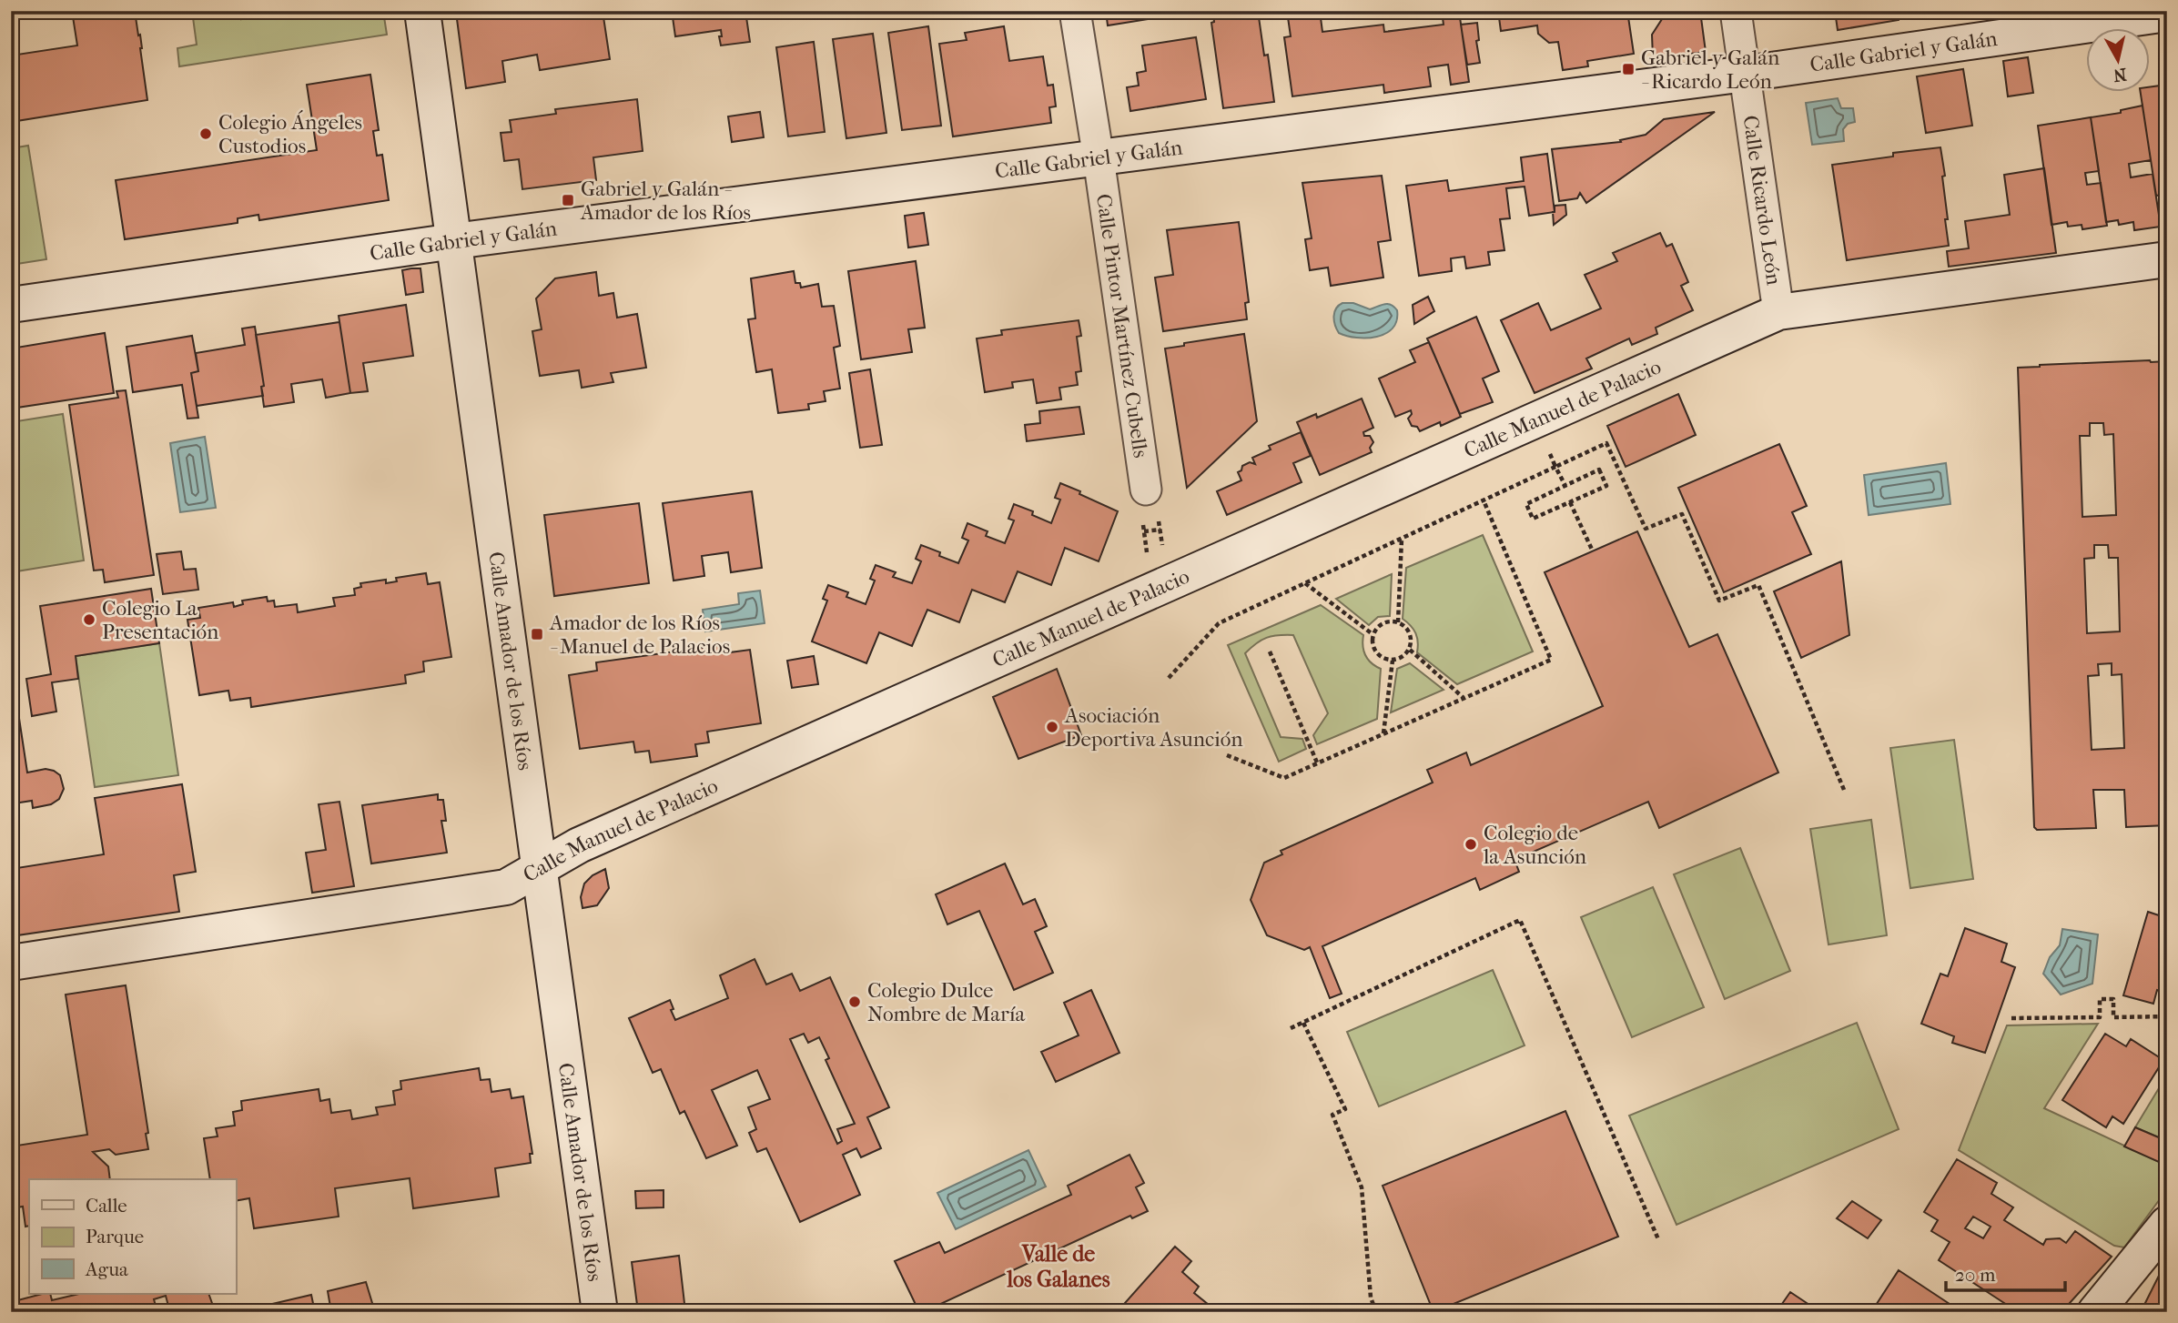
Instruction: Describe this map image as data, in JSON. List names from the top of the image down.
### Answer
{
  "streets": {
    "street": [
      "Calle Gabriel y Galán",
      "Calle Ricardo León",
      "Calle Pintor Martínez Cubells",
      "Calle Manuel de Palacio",
      "Calle Amador de los Ríos"
    ]
  },
  "crossings": [
    ["Calle Gabriel y Galán", "Calle Ricardo León"],
    ["Calle Gabriel y Galán", "Calle Pintor Martínez Cubells"],
    ["Calle Gabriel y Galán", "Calle Amador de los Ríos"],
    ["Calle Ricardo León", "Calle Manuel de Palacio"],
    ["Calle Manuel de Palacio", "Calle Amador de los Ríos"]
  ],
  "districts": ["Valle de los Galanes"],
  "places": {
    "transit": ["Gabriel y Galán - Ricardo León", "Gabriel y Galán - Amador de los Ríos", "Amador de los Ríos - Manuel de Palacios"],
    "other": [
      "Colegio Ángeles Custodios",
      "Colegio La Presentación",
      "Asociación Deportiva Asunción",
      "Colegio de la Asunción",
      "Colegio Dulce Nombre de María"
    ]
  },
  "legend": ["Calle", "Parque", "Agua"],
  "scale_bar": "20 m",
  "north": "bottom"
}
